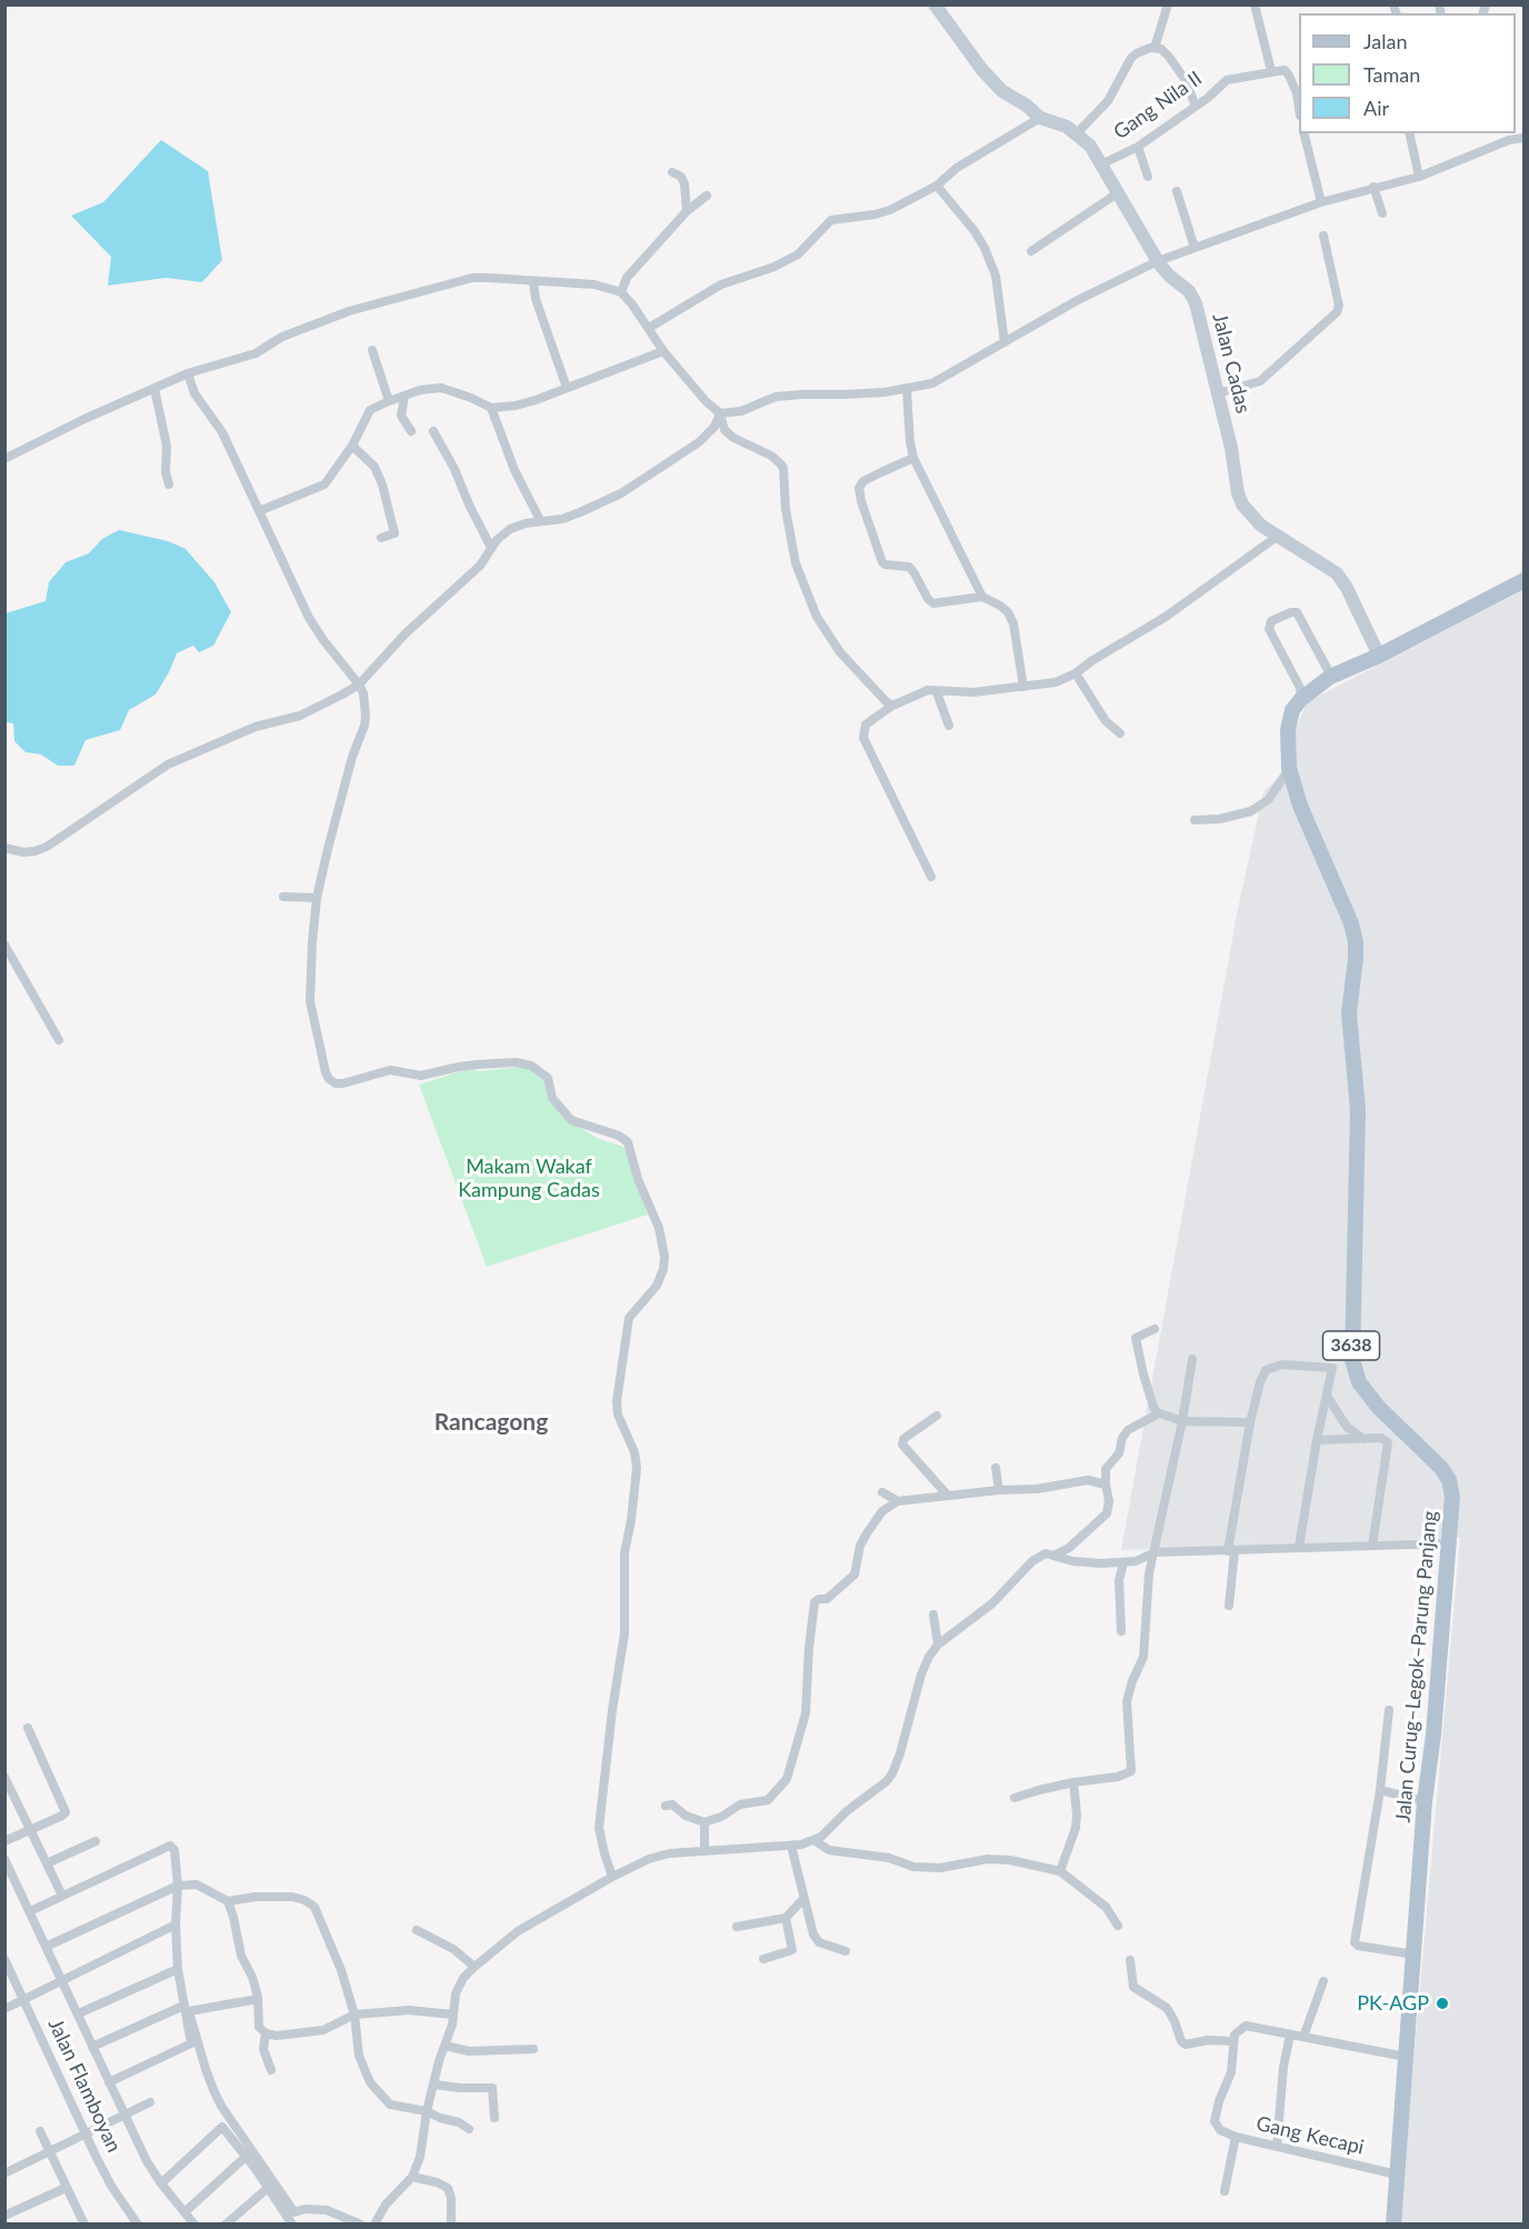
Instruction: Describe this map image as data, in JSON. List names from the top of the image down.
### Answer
{
  "streets": {
    "main road": ["3638", "Jalan Curug–Legok–Parung Panjang"],
    "street": [
      "Gang Nila II",
      "Jalan Cadas",
      "Jalan Flamboyan",
      "Gang Kecapi"
    ]
  },
  "crossings": [
    ["Gang Nila II", "Jalan Cadas"],
    ["Jalan Cadas", "Jalan Curug–Legok–Parung Panjang"],
    ["Jalan Curug–Legok–Parung Panjang", "Gang Kecapi"]
  ],
  "districts": ["Rancagong"],
  "parks": ["Makam Wakaf Kampung Cadas"],
  "places": ["PK-AGP"],
  "legend": ["Jalan", "Taman", "Air"]
}
